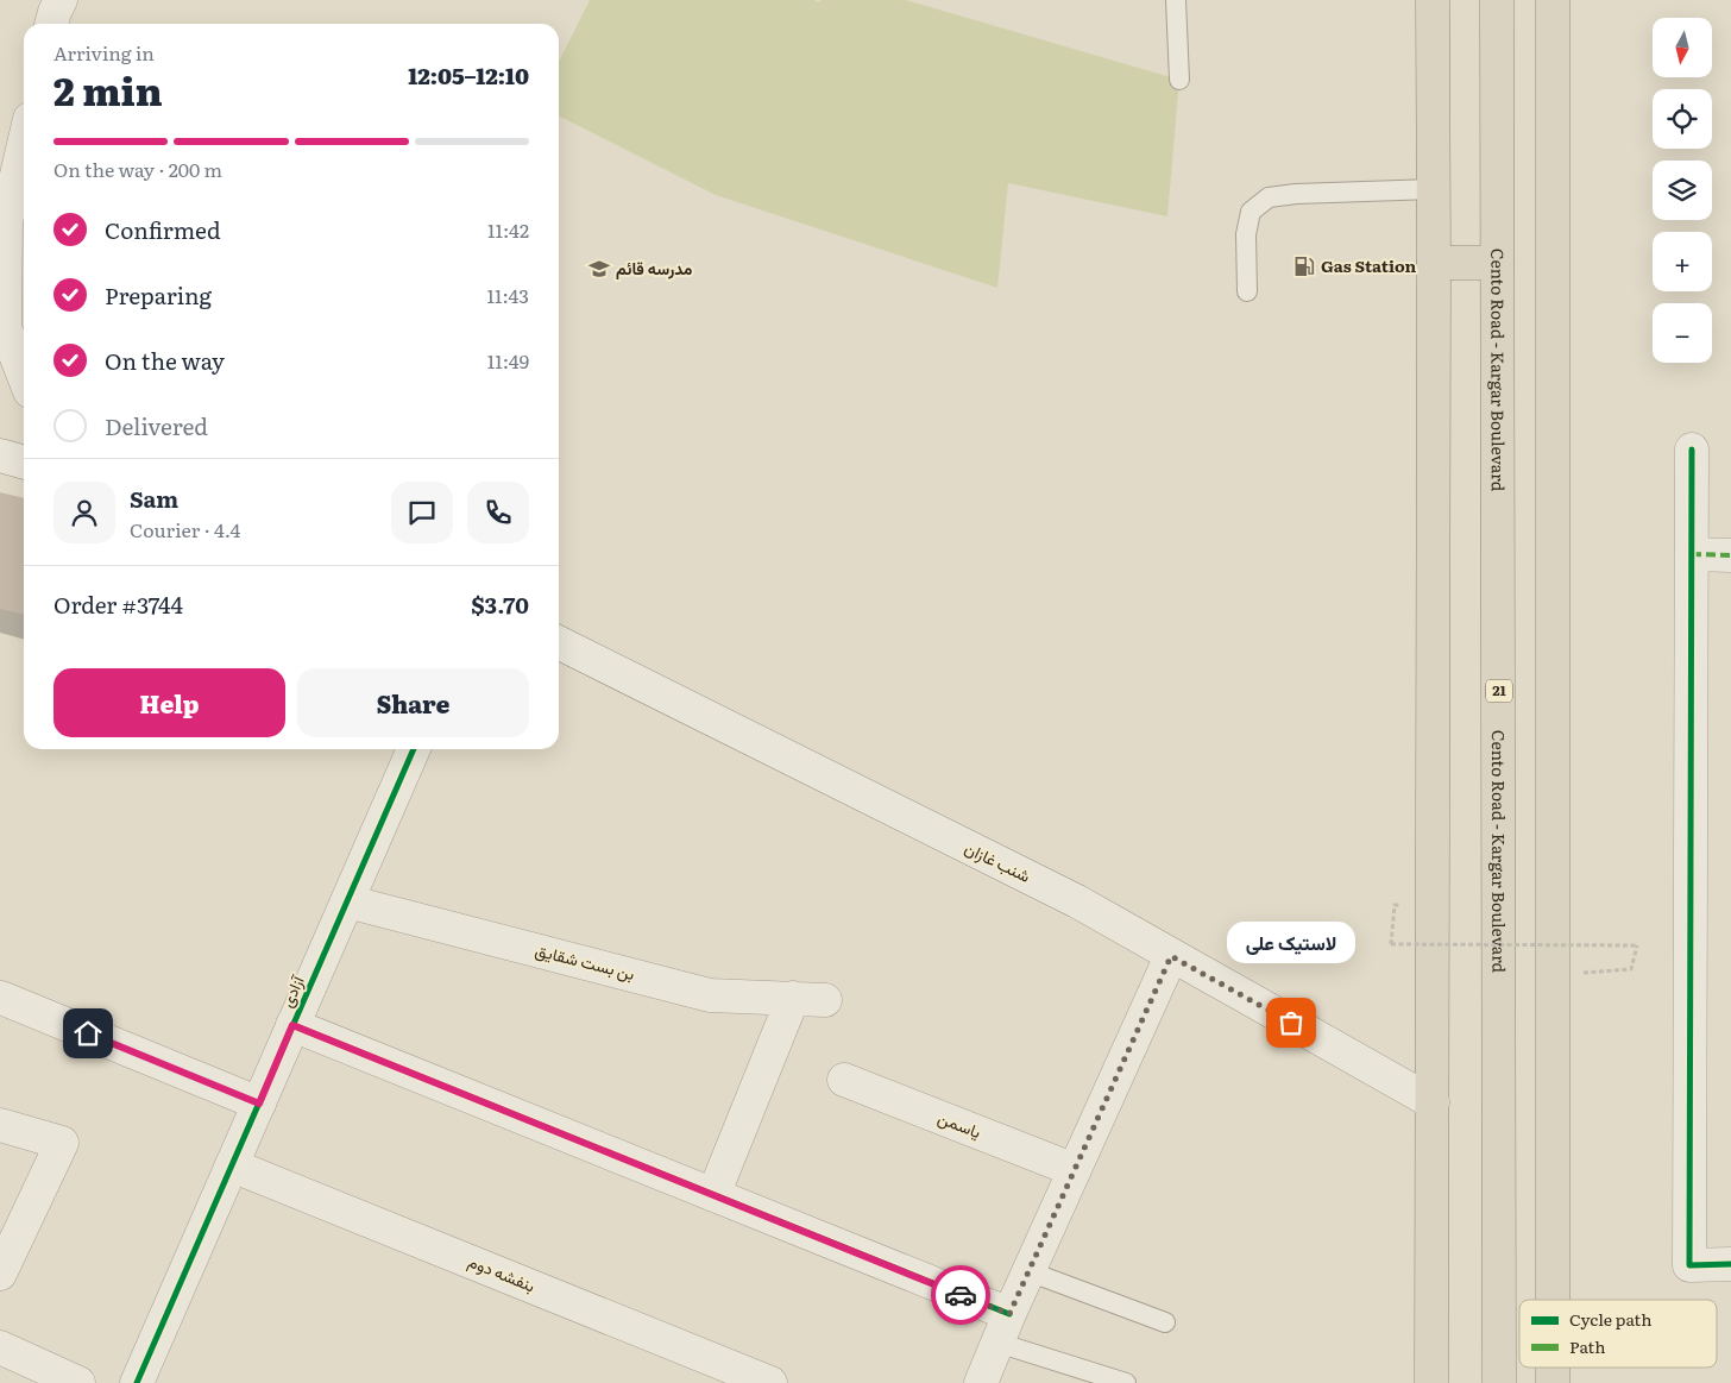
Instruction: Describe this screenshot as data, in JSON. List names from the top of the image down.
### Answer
{
  "streets": {
    "highway": ["Cento Road - Kargar Boulevard", "21"],
    "street": [
      "شنب غازان",
      "بن بست شقایق",
      "آزادی",
      "یاسمن",
      "بنفشه دوم"
    ]
  },
  "crossings": [
    ["بن بست شقایق", "آزادی"],
    ["آزادی", "بنفشه دوم"]
  ],
  "places": {
    "fuel station": ["Gas Station"],
    "school or university": ["مدرسه قائم"],
    "other": ["لاستیک علی"]
  },
  "legend": ["Cycle path", "Path"],
  "north": "bottom",
  "page": {
    "map_buttons": ["+", "−"],
    "heading": ["2 min", "Arriving in", "12:05–12:10"],
    "panel": [
      "Sam",
      "Courier · 4.4",
      "Order #3744",
      "$3.70"
    ],
    "bar": "On the way · 200 m",
    "list": [
      ["Confirmed", "11:42"],
      ["Preparing", "11:43"],
      ["On the way", "11:49"],
      "Delivered"
    ],
    "buttons": ["Help", "Share"],
    "bubble": "لاستیک علی"
  }
}
